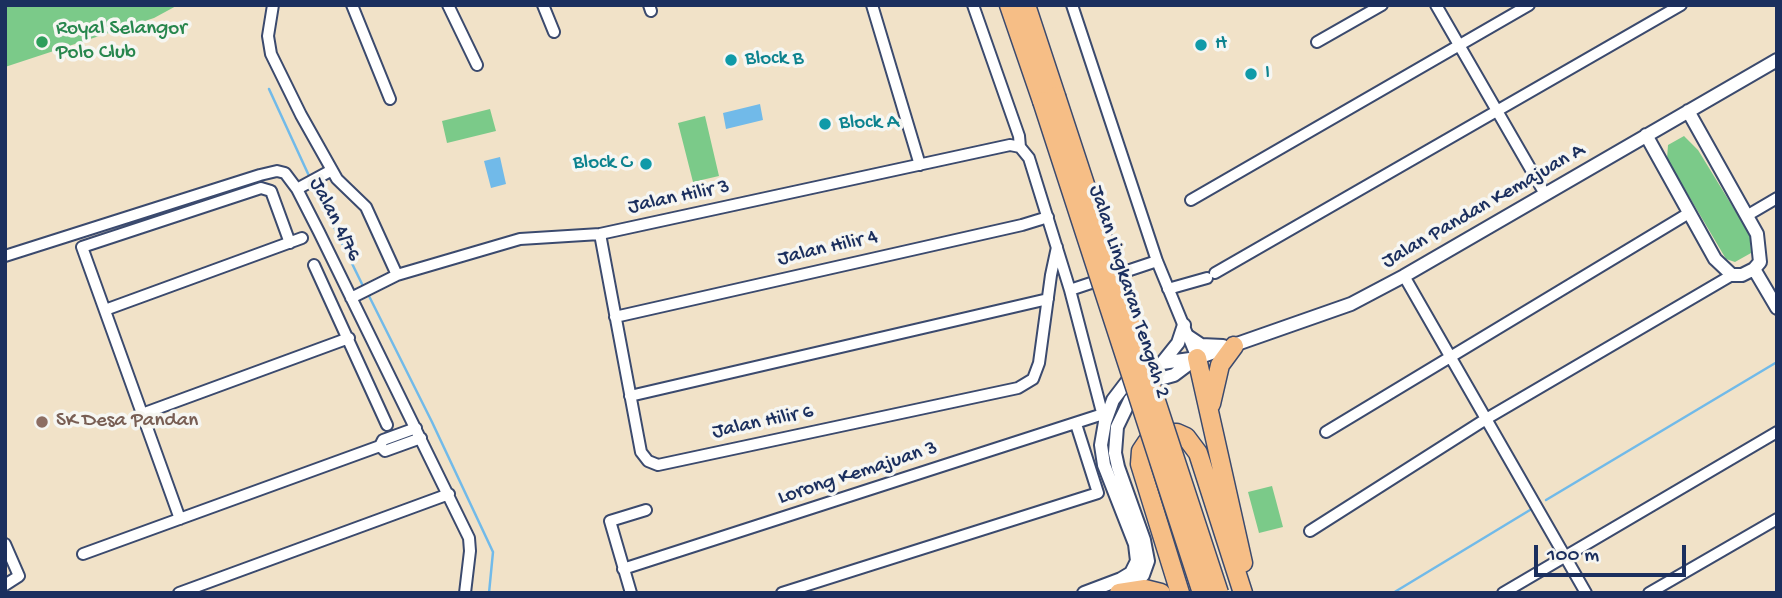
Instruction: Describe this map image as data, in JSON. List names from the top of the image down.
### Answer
{
  "streets": {
    "highway": ["Jalan Lingkaran Tengah 2"],
    "street": [
      "Jalan Hilir 3",
      "Jalan Pandan Kemajuan A",
      "Jalan 4/76",
      "Jalan Hilir 4",
      "Jalan Hilir 6",
      "Lorong Kemajuan 3"
    ]
  },
  "crossings": [
    ["Jalan Hilir 3", "Jalan 4/76"],
    ["Jalan Hilir 3", "Jalan Hilir 6"],
    ["Jalan Pandan Kemajuan A", "Lorong Kemajuan 3"],
    ["Jalan Hilir 4", "Jalan Hilir 6"]
  ],
  "places": [
    "Royal Selangor Polo Club",
    "H",
    "Block B",
    "I",
    "Block A",
    "Block C",
    "SK Desa Pandan"
  ],
  "scale_bar": "100 m"
}
